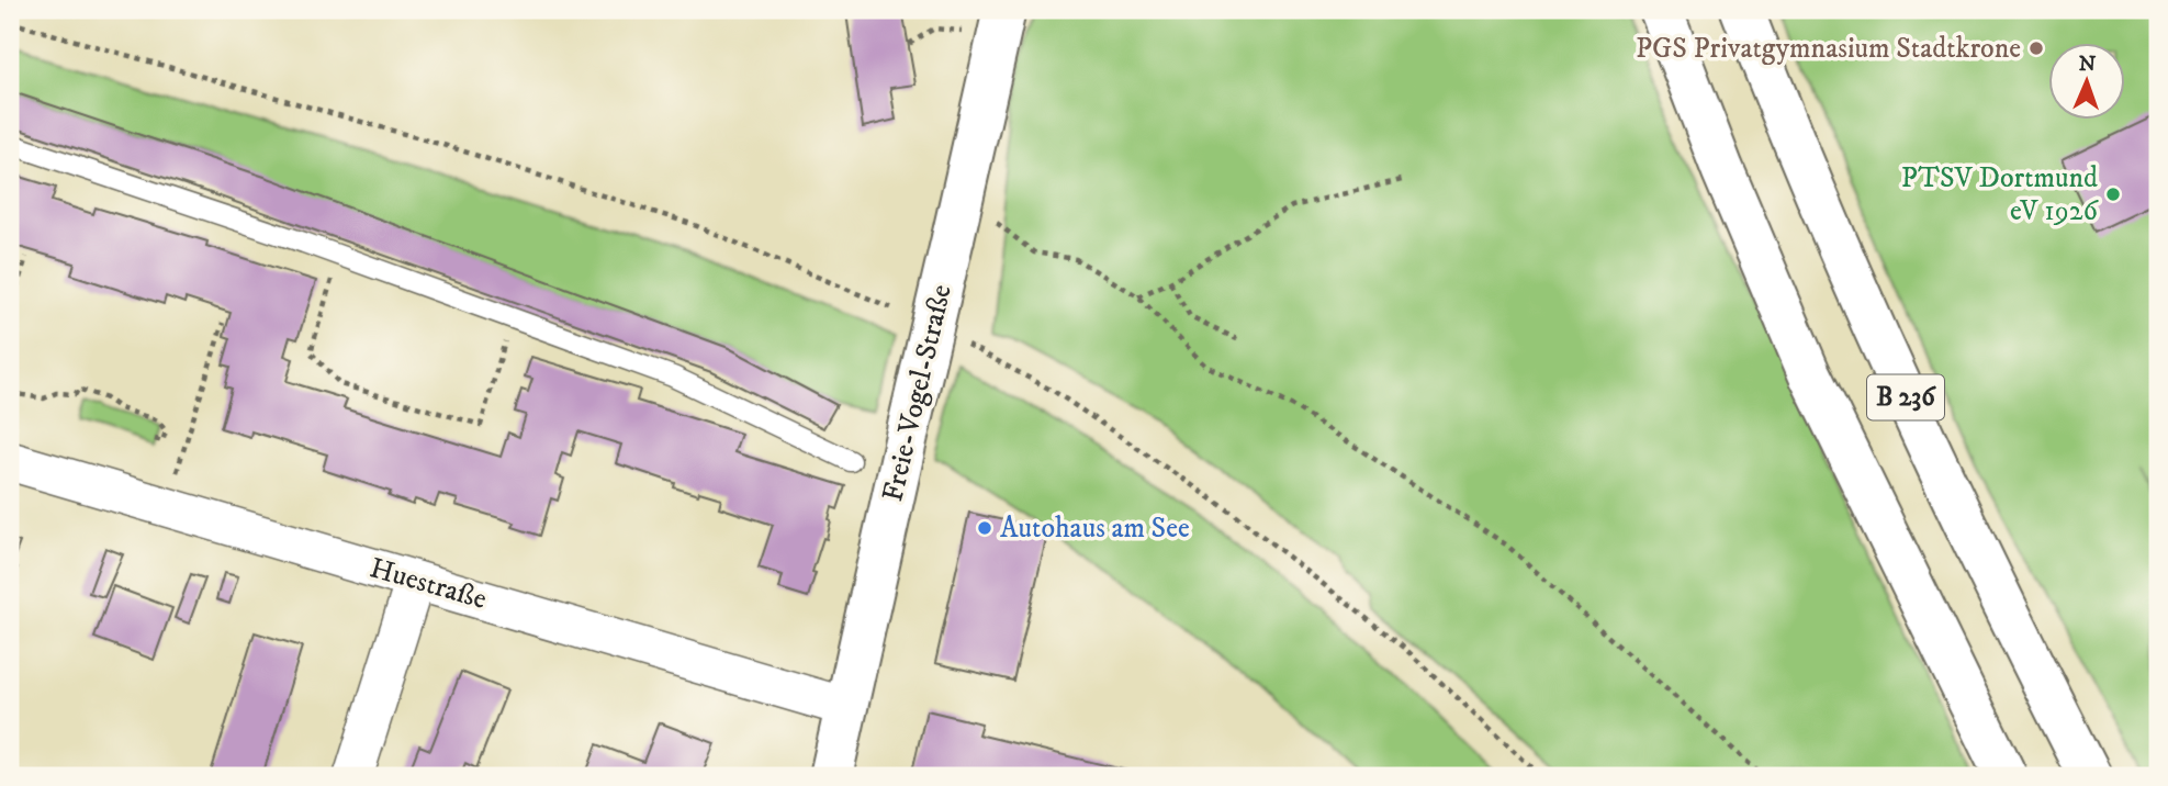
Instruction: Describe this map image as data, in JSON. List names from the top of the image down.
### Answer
{
  "streets": {
    "main road": ["Freie-Vogel-Straße", "B 236"],
    "street": ["Huestraße"]
  },
  "crossings": [
    ["Freie-Vogel-Straße", "Huestraße"]
  ],
  "places": ["PGS Privatgymnasium Stadtkrone", "PTSV Dortmund eV 1926", "Autohaus am See"],
  "north": "top"
}
